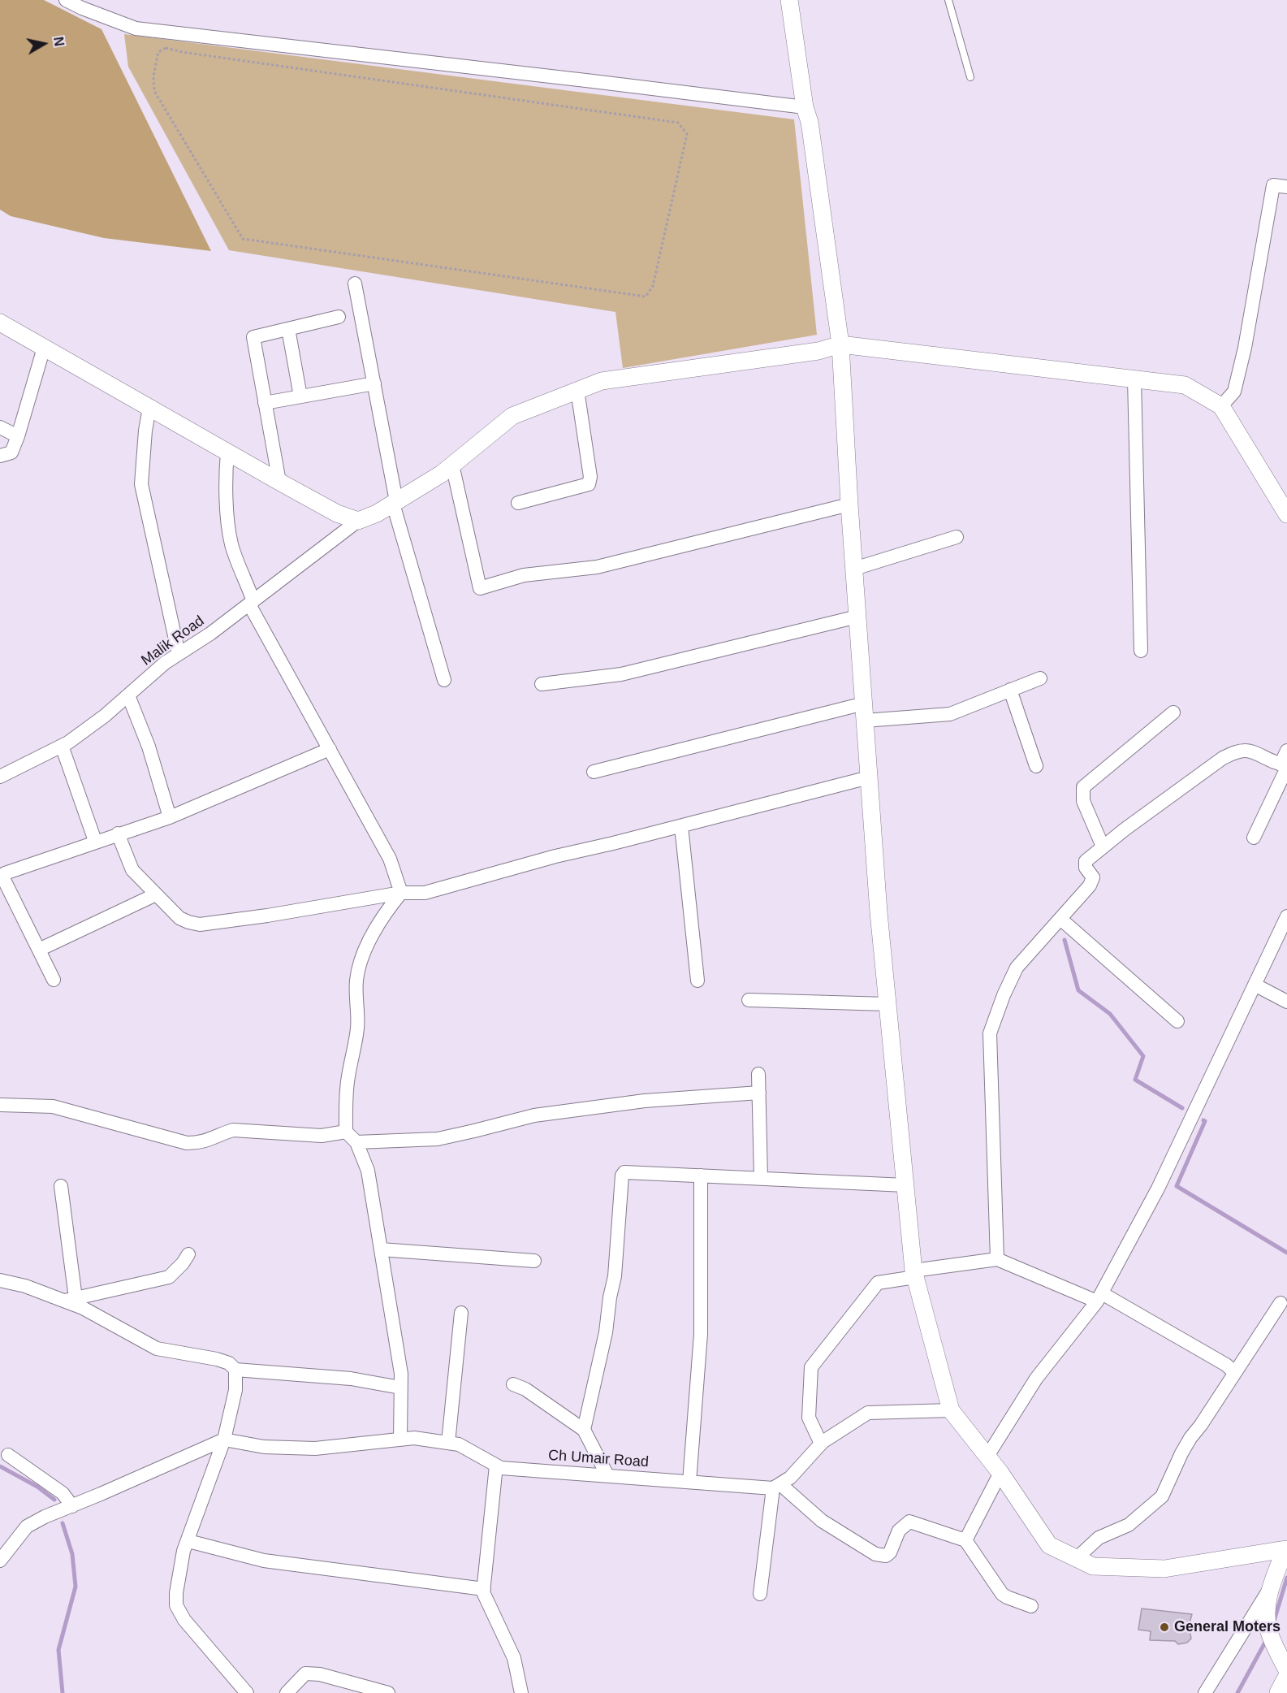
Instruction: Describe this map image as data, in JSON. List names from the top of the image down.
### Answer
{
  "streets": {
    "street": ["Malik Road", "Ch Umair Road"]
  },
  "places": ["General Moters"],
  "north": "right"
}
